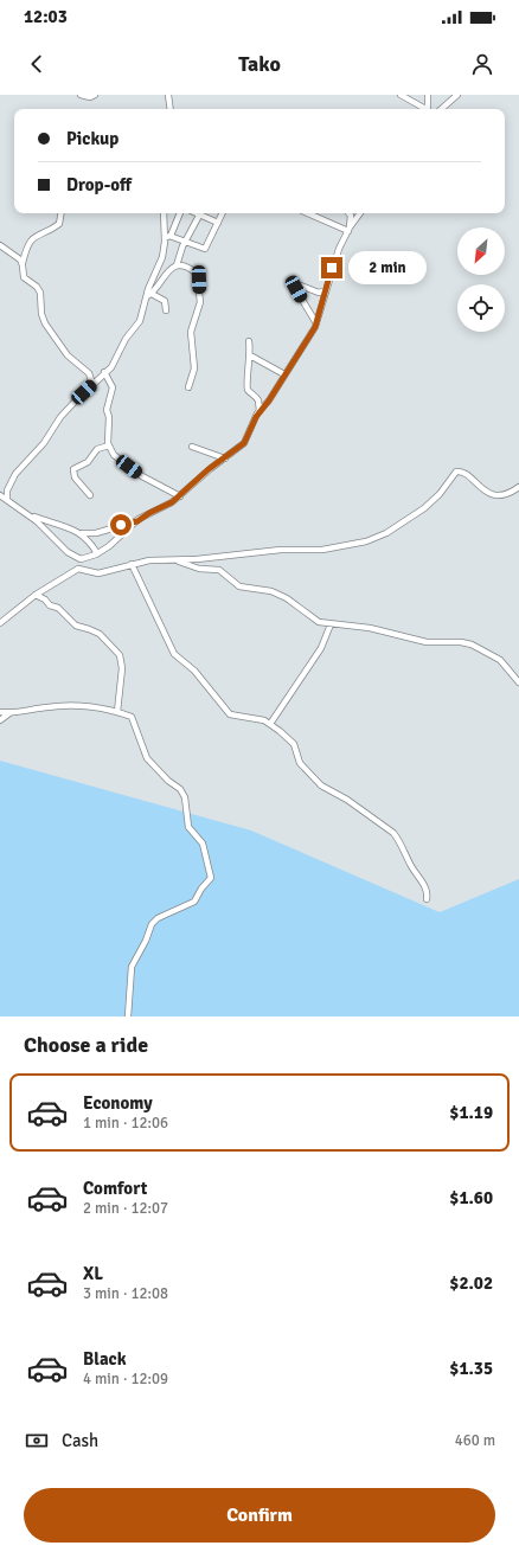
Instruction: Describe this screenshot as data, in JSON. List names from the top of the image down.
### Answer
{
  "north": "bottom left",
  "page": {
    "status": "12:03",
    "header": "Tako",
    "banner": ["Pickup", "Drop-off"],
    "bubble": "2 min",
    "heading": "Choose a ride",
    "list": [
      {
        "name": "Economy",
        "note": "1 min · 12:06",
        "value": "$1.19"
      },
      {
        "name": "Comfort",
        "note": "2 min · 12:07",
        "value": "$1.60"
      },
      {
        "name": "XL",
        "note": "3 min · 12:08",
        "value": "$2.02"
      },
      {
        "name": "Black",
        "note": "4 min · 12:09",
        "value": "$1.35"
      }
    ],
    "pay": ["Cash", "460 m"],
    "buttons": "Confirm"
  }
}
